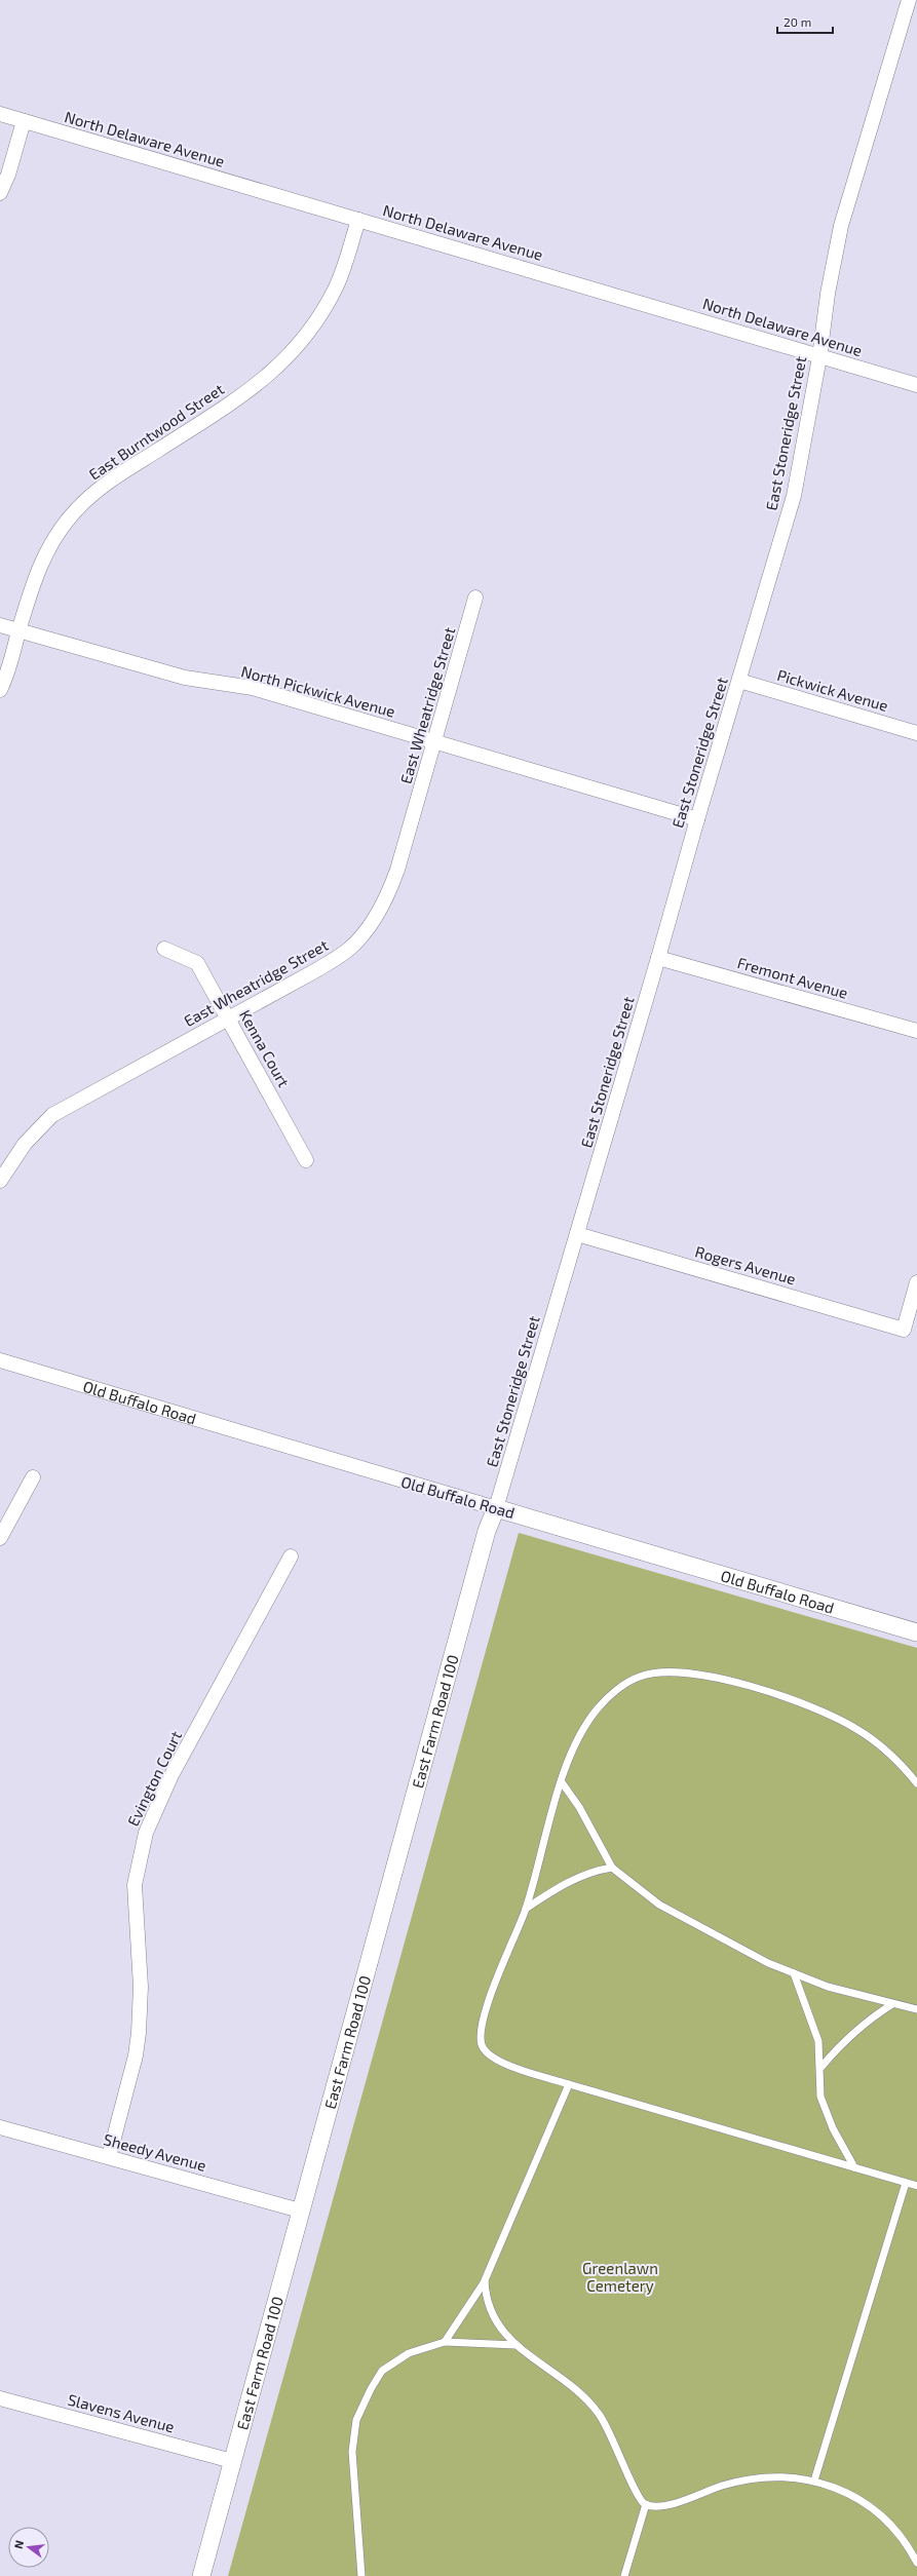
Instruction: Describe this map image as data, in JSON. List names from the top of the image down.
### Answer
{
  "streets": {
    "street": [
      "North Delaware Avenue",
      "East Burntwood Street",
      "East Stoneridge Street",
      "Pickwick Avenue",
      "North Pickwick Avenue",
      "East Wheatridge Street",
      "Fremont Avenue",
      "Kenna Court",
      "Rogers Avenue",
      "Old Buffalo Road",
      "East Farm Road 100",
      "Evington Court",
      "Sheedy Avenue",
      "Slavens Avenue"
    ]
  },
  "crossings": [
    ["North Delaware Avenue", "East Burntwood Street"],
    ["North Delaware Avenue", "East Stoneridge Street"],
    ["East Burntwood Street", "North Pickwick Avenue"],
    ["East Stoneridge Street", "Pickwick Avenue"],
    ["East Stoneridge Street", "North Pickwick Avenue"],
    ["East Stoneridge Street", "Fremont Avenue"],
    ["East Stoneridge Street", "Rogers Avenue"],
    ["East Stoneridge Street", "Old Buffalo Road"],
    ["East Stoneridge Street", "East Farm Road 100"],
    ["North Pickwick Avenue", "East Wheatridge Street"],
    ["East Wheatridge Street", "Kenna Court"],
    ["Old Buffalo Road", "East Farm Road 100"],
    ["East Farm Road 100", "Sheedy Avenue"],
    ["East Farm Road 100", "Slavens Avenue"],
    ["Evington Court", "Sheedy Avenue"]
  ],
  "parks": ["Greenlawn Cemetery"],
  "scale_bar": "20 m",
  "north": "left"
}
